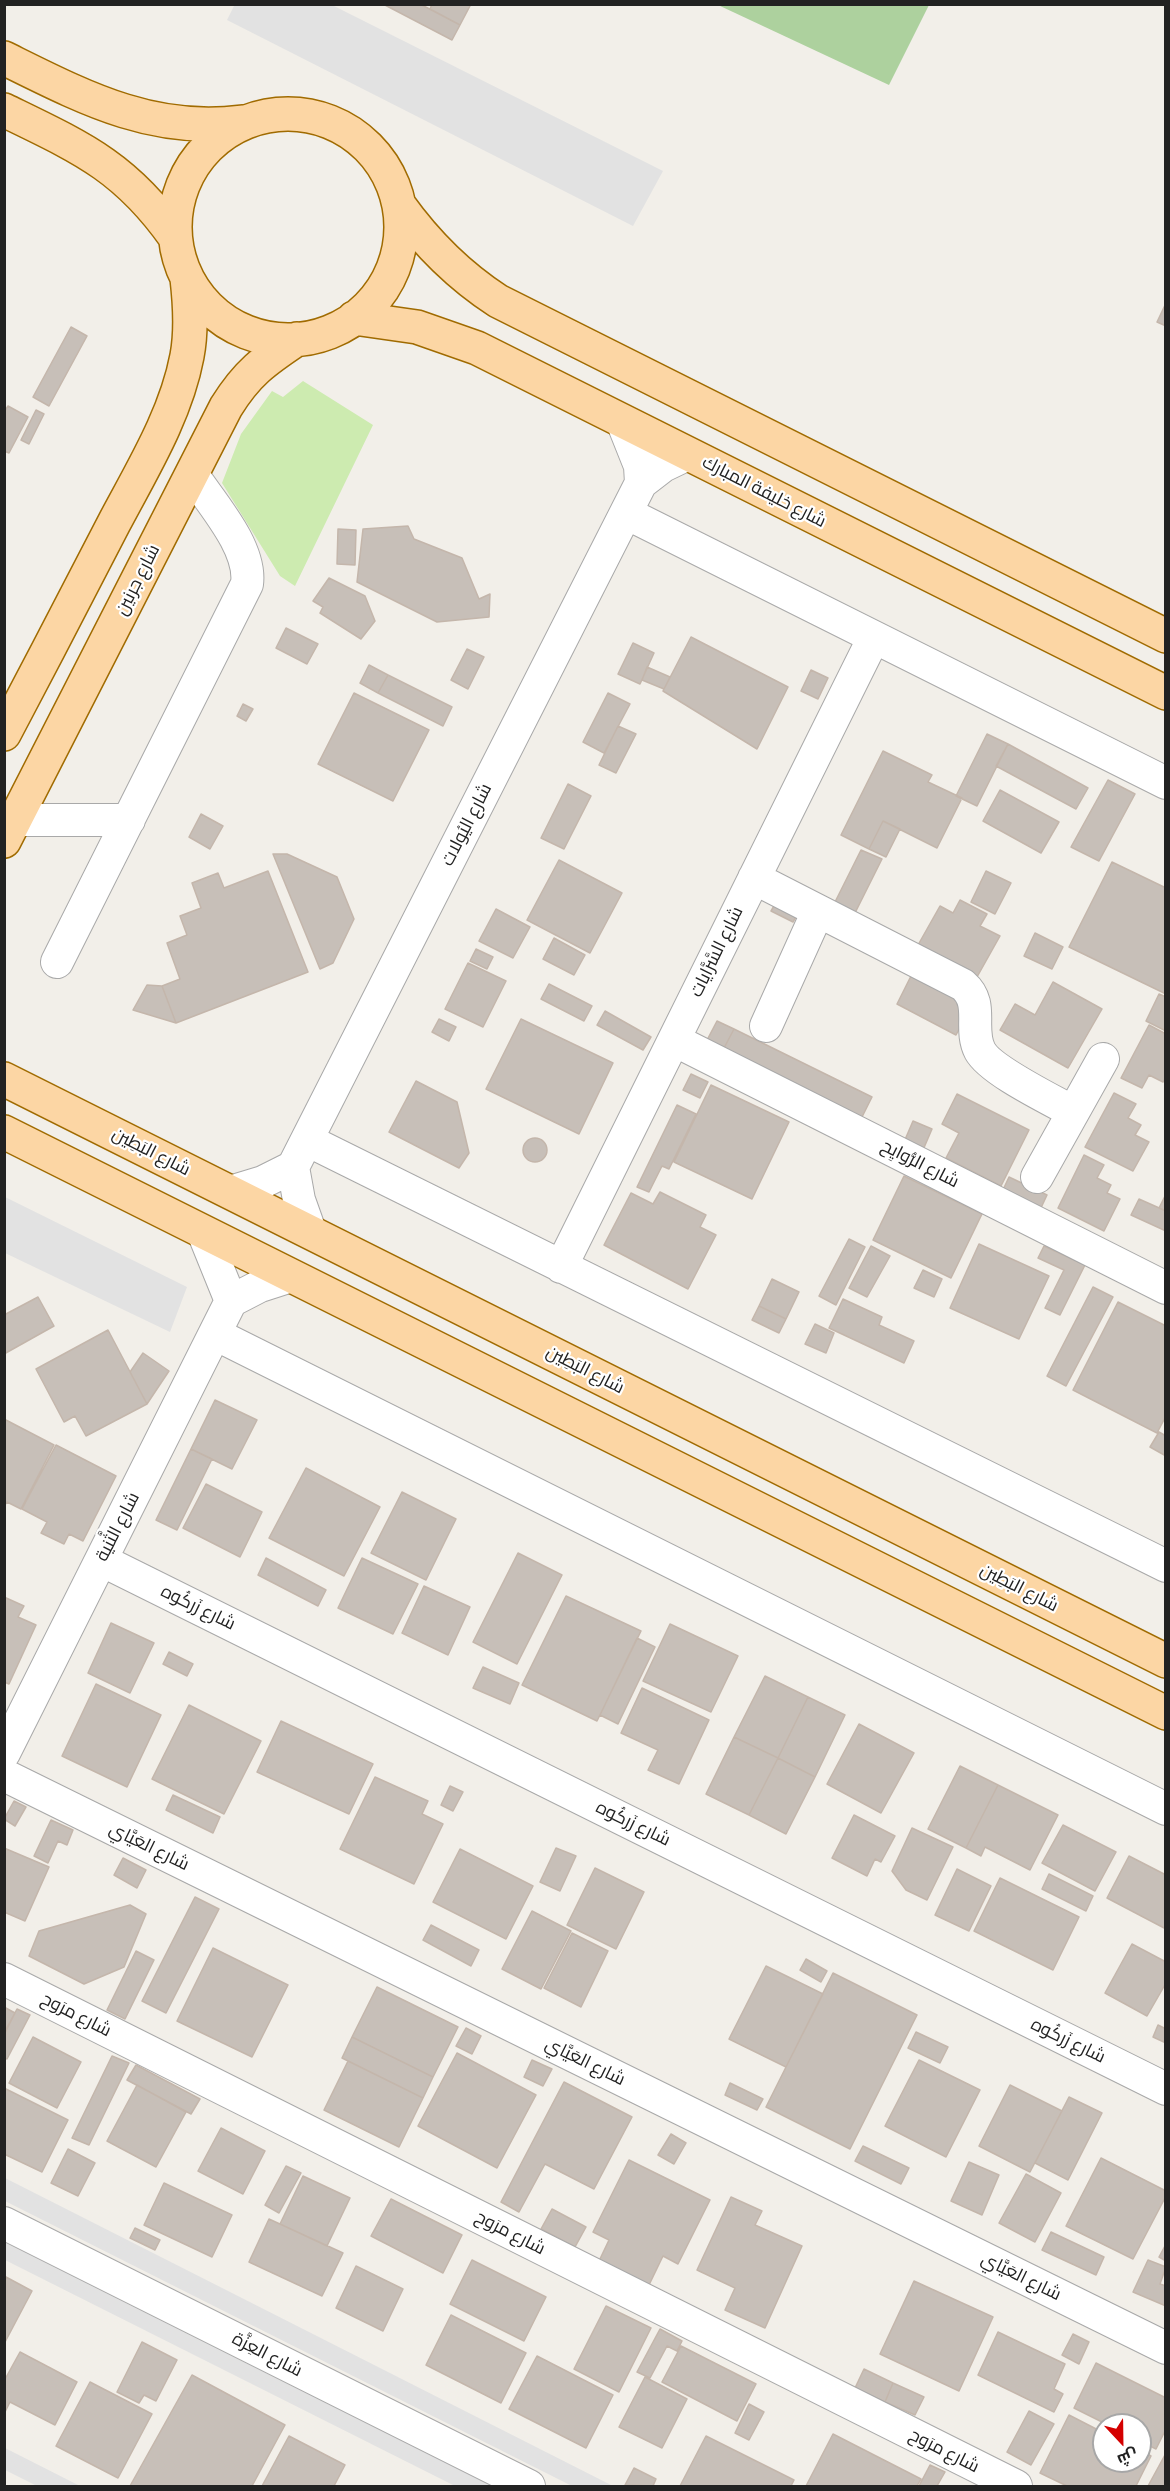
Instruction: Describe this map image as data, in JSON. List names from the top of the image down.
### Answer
{
  "streets": {
    "main road": ["شارع خليفة المبارك", "شارع جرنين", "شارع البَطِين"],
    "street": [
      "شارع اليُولات",
      "شارع السَّرَّايات",
      "شارع الرُّوايِح",
      "شارع الثَّنية",
      "شارع زَركُوه",
      "شارع العَيَّاي",
      "شارع مرَوح",
      "شارع العِزَّة"
    ]
  },
  "crossings": [
    ["شارع خليفة المبارك", "شارع اليُولات"],
    ["شارع السَّرَّايات", "شارع الرُّوايِح"],
    ["شارع الثَّنية", "شارع زَركُوه"]
  ],
  "north": "bottom"
}
